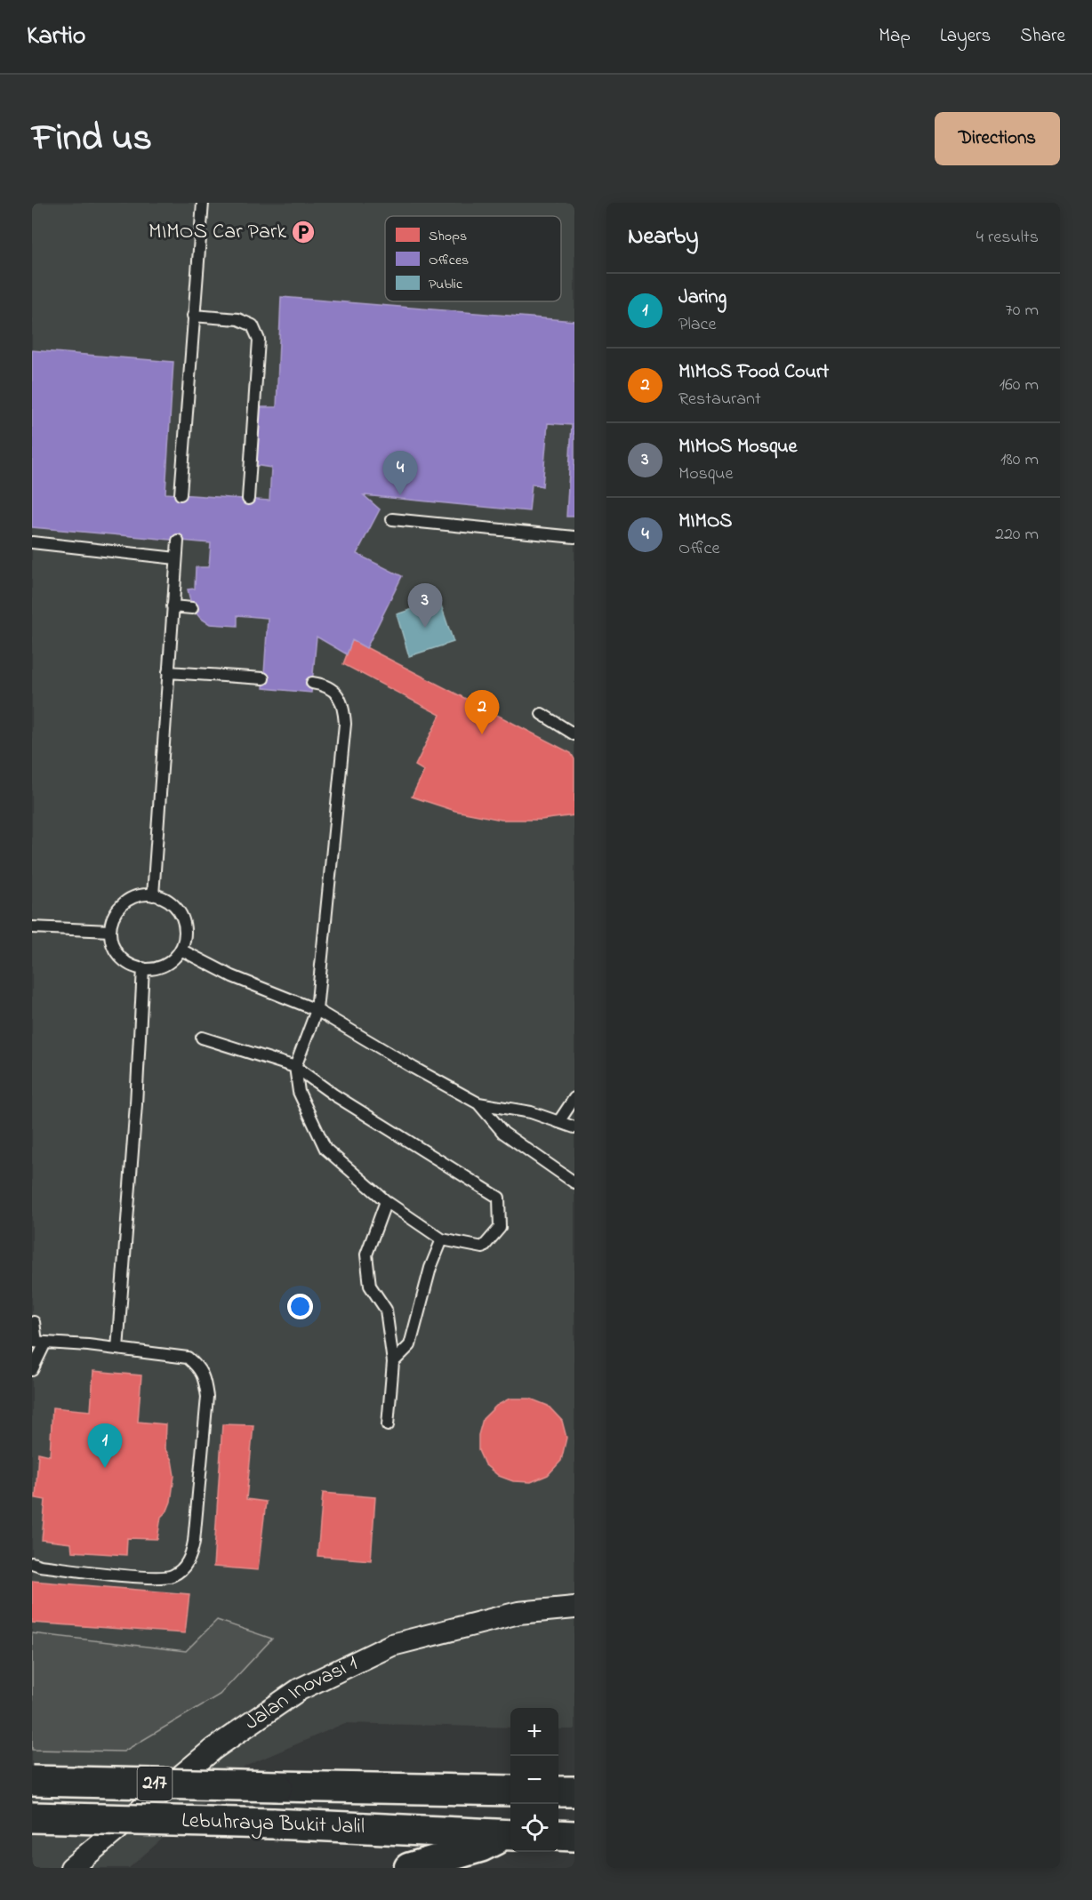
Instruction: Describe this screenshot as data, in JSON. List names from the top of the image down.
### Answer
{
  "streets": {
    "highway": ["217", "Lebuhraya Bukit Jalil"],
    "street": ["Jalan Inovasi 1"]
  },
  "places": {
    "parking": ["MIMOS Car Park"]
  },
  "legend": ["Shops", "Offices", "Public"],
  "page": {
    "header": "Kartio",
    "nav": ["Map", "Layers", "Share"],
    "title": "Find us",
    "buttons": "Directions",
    "heading": ["Nearby", "4 results"],
    "list": [
      {
        "mark": "1",
        "name": "Jaring",
        "note": "Place",
        "value": "70 m"
      },
      {
        "mark": "2",
        "name": "MIMOS Food Court",
        "note": "Restaurant",
        "value": "160 m"
      },
      {
        "mark": "3",
        "name": "MIMOS Mosque",
        "note": "Mosque",
        "value": "180 m"
      },
      {
        "mark": "4",
        "name": "MIMOS",
        "note": "Office",
        "value": "220 m"
      }
    ],
    "pins": [
      "4",
      "3",
      "2",
      "1"
    ],
    "map_buttons": ["+", "−"]
  }
}
